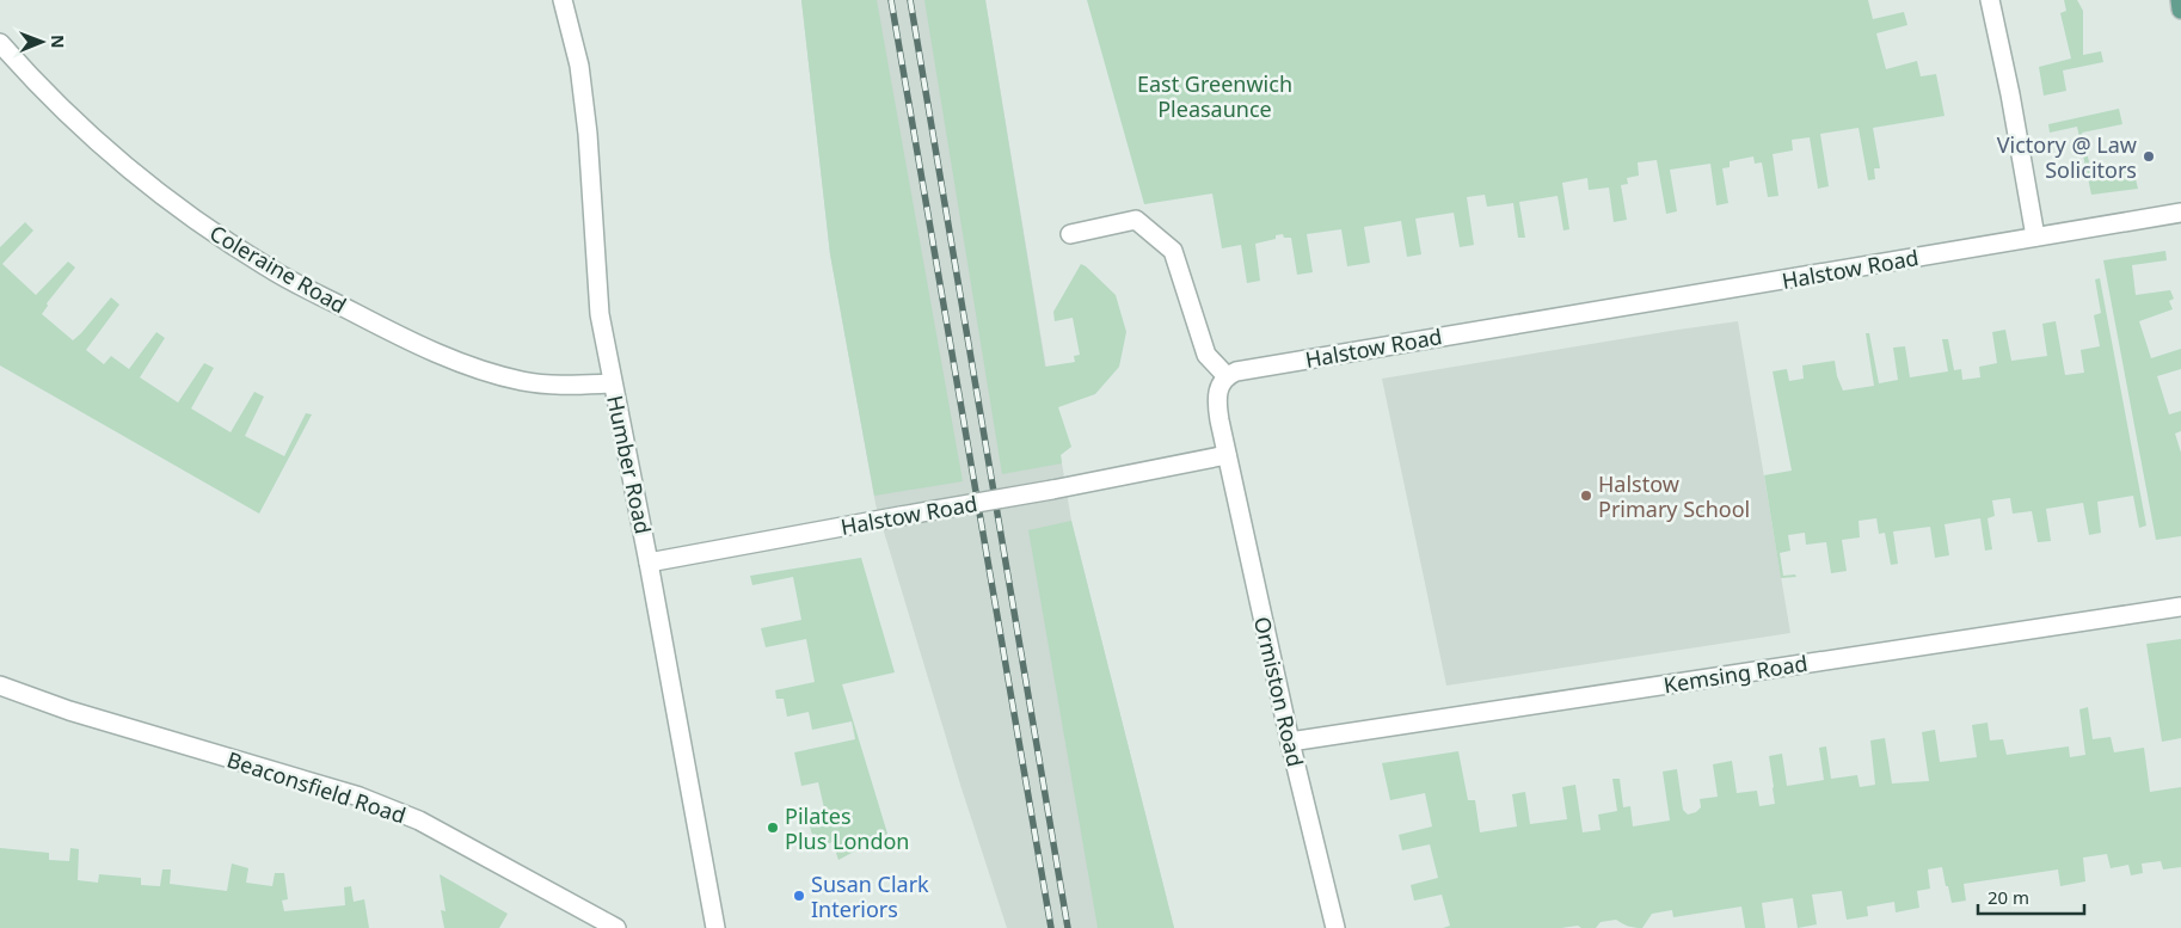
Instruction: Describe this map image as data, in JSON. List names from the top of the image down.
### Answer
{
  "streets": {
    "street": [
      "Coleraine Road",
      "Halstow Road",
      "Humber Road",
      "Kemsing Road",
      "Ormiston Road",
      "Beaconsfield Road"
    ]
  },
  "crossings": [
    ["Coleraine Road", "Humber Road"],
    ["Halstow Road", "Humber Road"],
    ["Halstow Road", "Ormiston Road"],
    ["Kemsing Road", "Ormiston Road"]
  ],
  "parks": ["East Greenwich Pleasaunce"],
  "places": [
    "Victory @ Law Solicitors",
    "Halstow Primary School",
    "Pilates Plus London",
    "Susan Clark Interiors"
  ],
  "scale_bar": "20 m",
  "north": "right"
}
